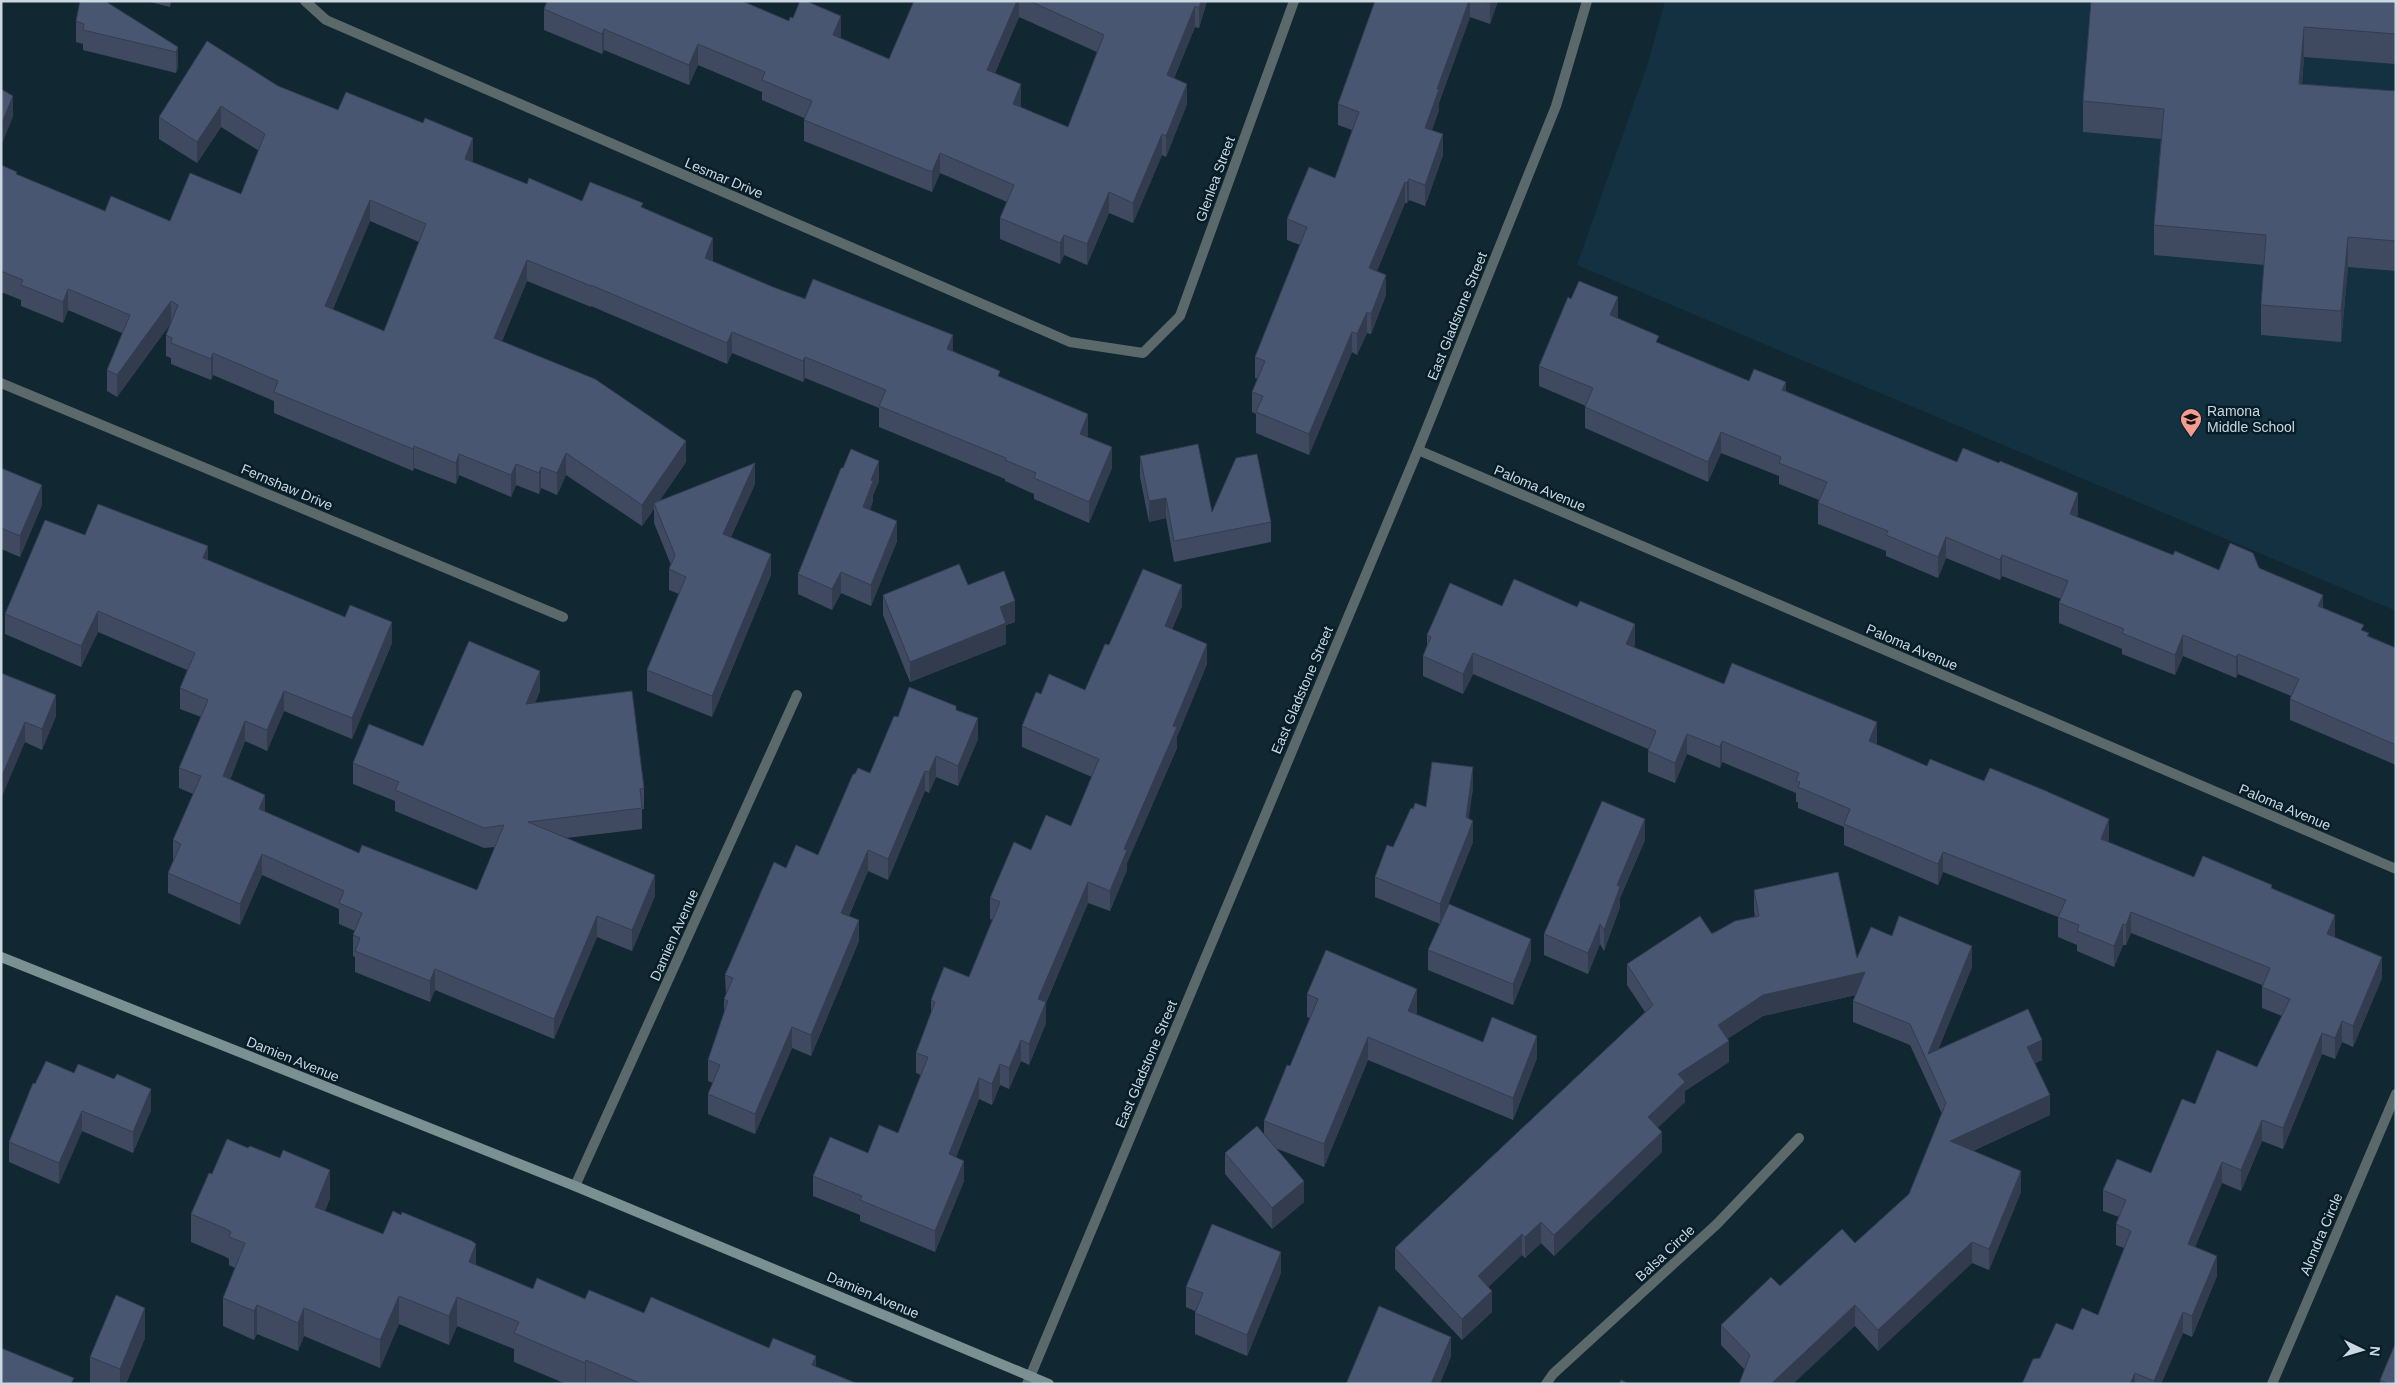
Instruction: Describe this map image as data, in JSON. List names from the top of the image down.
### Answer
{
  "streets": {
    "main road": ["Damien Avenue"],
    "street": [
      "Lesmar Drive",
      "Glenlea Street",
      "East Gladstone Street",
      "Fernshaw Drive",
      "Paloma Avenue",
      "Alondra Circle",
      "Balsa Circle"
    ]
  },
  "crossings": [
    ["Lesmar Drive", "Glenlea Street"],
    ["East Gladstone Street", "Paloma Avenue"],
    ["East Gladstone Street", "Damien Avenue"]
  ],
  "places": {
    "school or university": ["Ramona Middle School"]
  },
  "north": "right"
}
